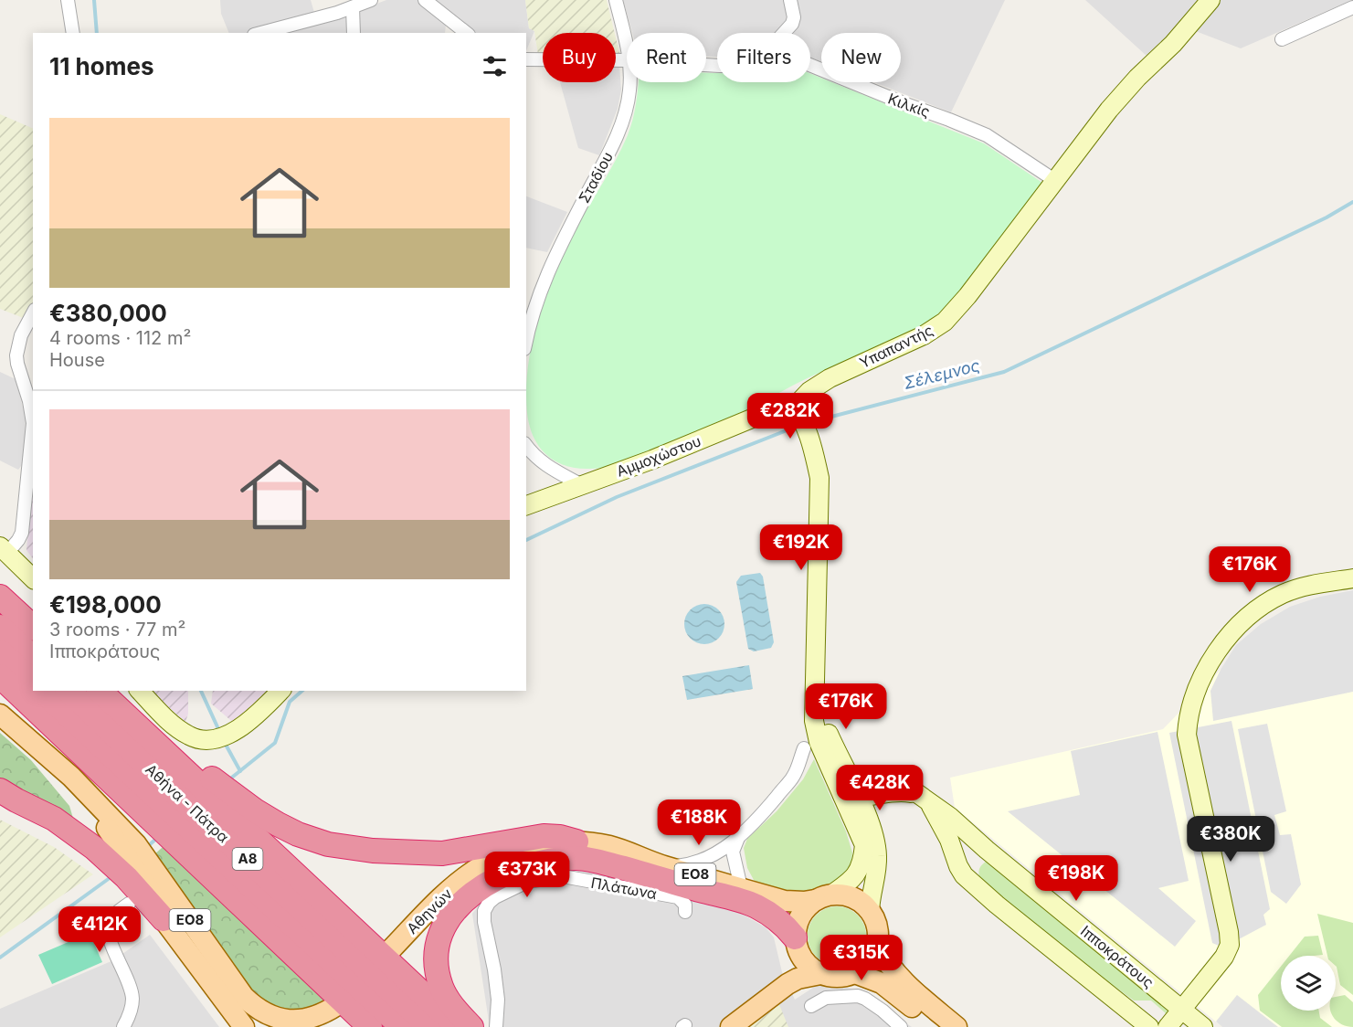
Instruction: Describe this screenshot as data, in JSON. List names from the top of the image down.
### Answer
{
  "streets": {
    "highway": ["Αθήνα - Πάτρα", "Α8"],
    "main road": ["ΕΟ8", "Αθηνών"],
    "street": [
      "Κιλκίς",
      "Σταδίου",
      "Υπαπαντής",
      "Αμμοχώστου",
      "Πλάτωνα",
      "Ιπποκράτους"
    ]
  },
  "crossings": [
    ["Κιλκίς", "Υπαπαντής"],
    ["Υπαπαντής", "Αμμοχώστου"]
  ],
  "water": ["Σέλεμνος"],
  "page": {
    "chip": [
      "Buy",
      "Rent",
      "Filters",
      "New"
    ],
    "heading": "11 homes",
    "list": [
      {
        "name": "€380,000",
        "note": "4 rooms · 112 m² · House"
      },
      {
        "name": "€198,000",
        "note": "3 rooms · 77 m² · Ιπποκράτους"
      }
    ],
    "price": [
      "€282K",
      "€192K",
      "€176K",
      "€176K",
      "€428K",
      "€188K",
      "€380K",
      "€373K",
      "€198K",
      "€412K",
      "€315K"
    ]
  }
}
